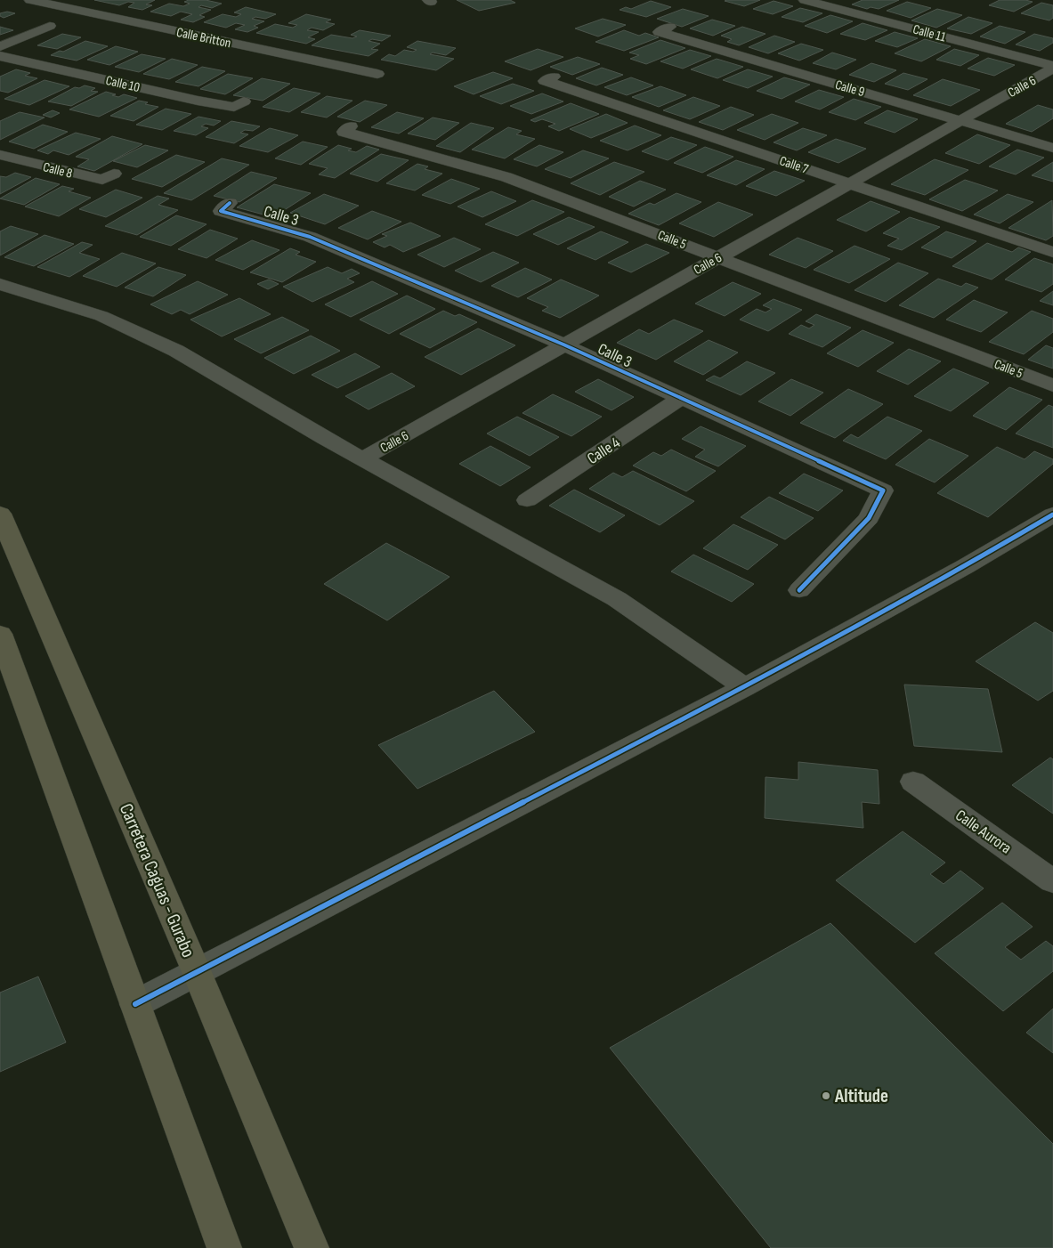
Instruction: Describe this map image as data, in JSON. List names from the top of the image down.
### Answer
{
  "streets": {
    "main road": ["Carretera Caguas - Gurabo"],
    "street": [
      "Calle 11",
      "Calle Britton",
      "Calle 10",
      "Calle 6",
      "Calle 9",
      "Calle 7",
      "Calle 8",
      "Calle 3",
      "Calle 5",
      "Calle 4",
      "Calle Aurora"
    ]
  },
  "crossings": [
    ["Calle 11", "Calle 6"],
    ["Calle 6", "Calle 9"],
    ["Calle 6", "Calle 7"],
    ["Calle 6", "Calle 3"],
    ["Calle 6", "Calle 5"],
    ["Calle 3", "Calle 4"]
  ],
  "places": ["Altitude"]
}
